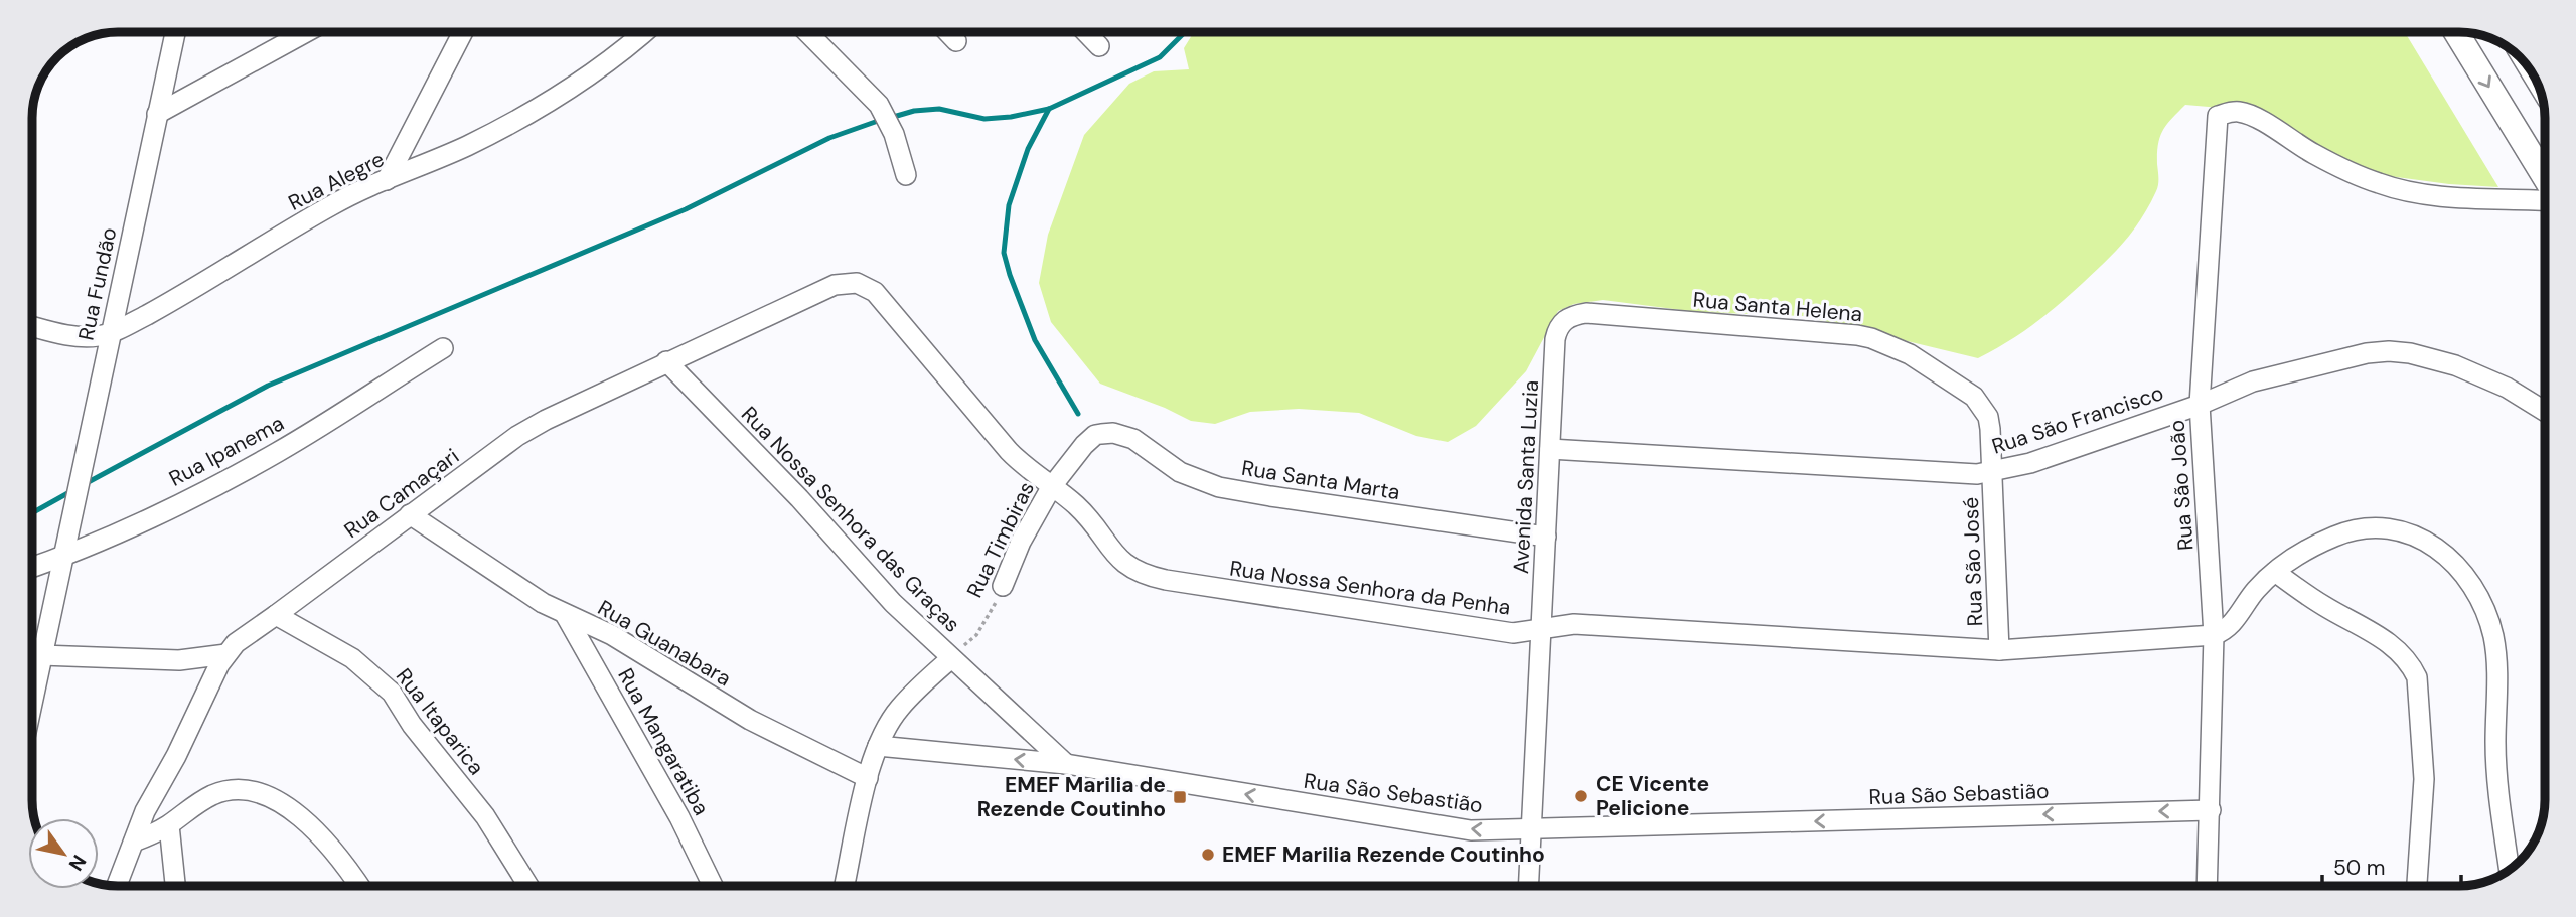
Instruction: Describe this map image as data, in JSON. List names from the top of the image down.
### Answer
{
  "streets": {
    "street": [
      "Rua Alegre",
      "Rua Fundão",
      "Rua Santa Helena",
      "Rua São Francisco",
      "Rua Ipanema",
      "Avenida Santa Luzia",
      "Rua Santa Marta",
      "Rua São João",
      "Rua Camaçari",
      "Rua Nossa Senhora das Graças",
      "Rua Timbiras",
      "Rua São José",
      "Rua Nossa Senhora da Penha",
      "Rua Guanabara",
      "Rua Itaparica",
      "Rua Mangaratiba",
      "Rua São Sebastião"
    ]
  },
  "crossings": [
    ["Rua Alegre", "Rua Fundão"],
    ["Rua Fundão", "Rua Ipanema"],
    ["Rua Santa Helena", "Rua São Francisco"],
    ["Rua Santa Helena", "Avenida Santa Luzia"],
    ["Rua Santa Helena", "Rua São José"],
    ["Rua São Francisco", "Avenida Santa Luzia"],
    ["Rua São Francisco", "Rua São João"],
    ["Rua São Francisco", "Rua São José"],
    ["Avenida Santa Luzia", "Rua Santa Marta"],
    ["Avenida Santa Luzia", "Rua Nossa Senhora da Penha"],
    ["Avenida Santa Luzia", "Rua São Sebastião"],
    ["Rua Santa Marta", "Rua Timbiras"],
    ["Rua São João", "Rua Nossa Senhora da Penha"],
    ["Rua São João", "Rua São Sebastião"],
    ["Rua Camaçari", "Rua Nossa Senhora das Graças"],
    ["Rua Camaçari", "Rua Nossa Senhora da Penha"],
    ["Rua Camaçari", "Rua Guanabara"],
    ["Rua Camaçari", "Rua Itaparica"],
    ["Rua Nossa Senhora das Graças", "Rua Timbiras"],
    ["Rua Nossa Senhora das Graças", "Rua São Sebastião"],
    ["Rua Timbiras", "Rua Nossa Senhora da Penha"],
    ["Rua São José", "Rua Nossa Senhora da Penha"],
    ["Rua Guanabara", "Rua Mangaratiba"]
  ],
  "one_way": ["Rua São Sebastião"],
  "places": {
    "other": ["CE Vicente Pelicione", "EMEF Marilia Rezende Coutinho"],
    "transit": ["EMEF Marilia de Rezende Coutinho"]
  },
  "scale_bar": "50 m",
  "north": "bottom right"
}
